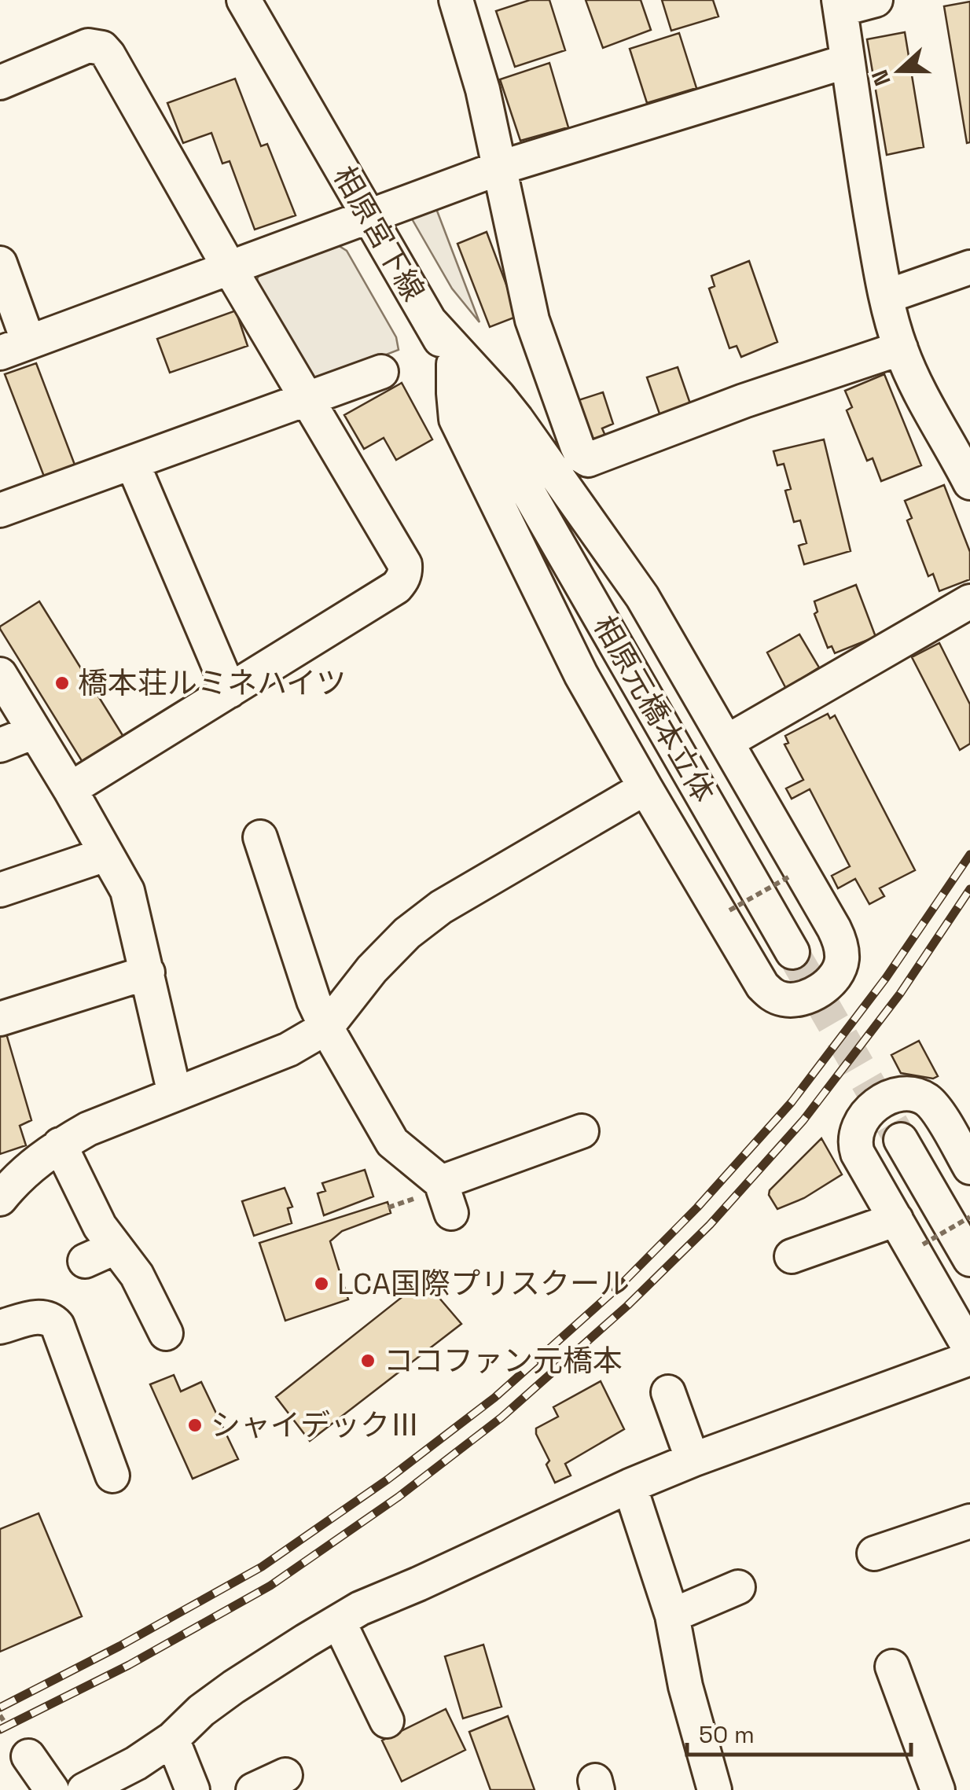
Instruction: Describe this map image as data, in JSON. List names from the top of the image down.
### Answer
{
  "streets": {
    "street": ["相原宮下線", "相原元橋本立体"]
  },
  "crossings": [
    ["相原宮下線", "相原元橋本立体"]
  ],
  "places": [
    "橋本荘ルミネハイツ",
    "LCA国際プリスクール",
    "ココファン元橋本",
    "シャイデックⅢ"
  ],
  "scale_bar": "50 m",
  "north": "left"
}
